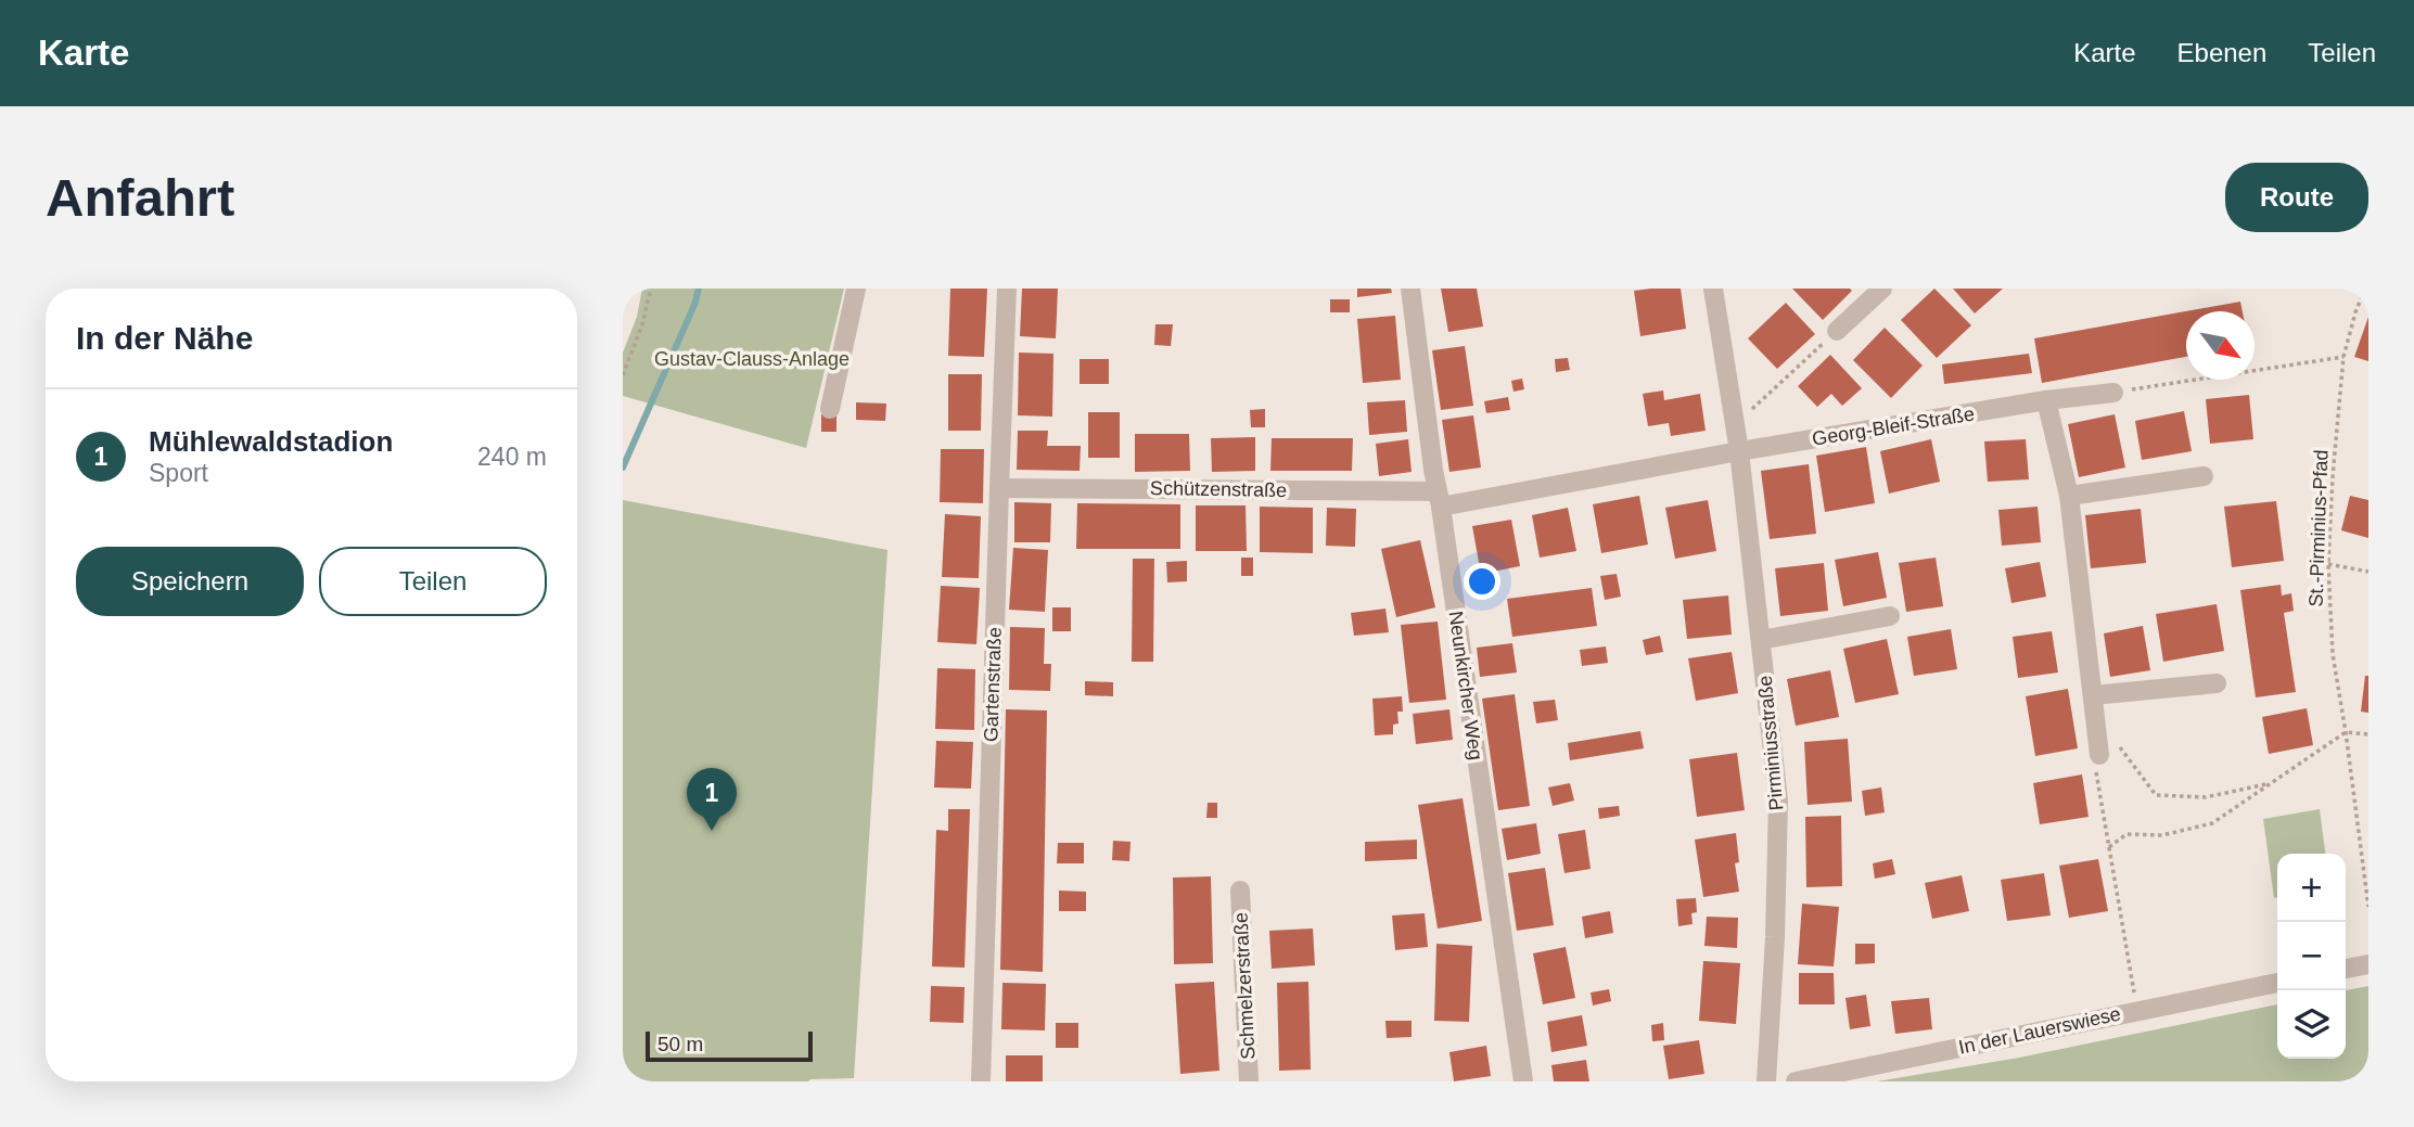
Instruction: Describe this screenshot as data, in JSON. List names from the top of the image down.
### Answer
{
  "streets": {
    "street": [
      "Georg-Bleif-Straße",
      "Schützenstraße",
      "Gartenstraße",
      "Neunkircher Weg",
      "Pirminiusstraße",
      "Schmelzerstraße",
      "In der Lauerswiese"
    ],
    "path": ["St.-Pirminius-Pfad"]
  },
  "crossings": [
    ["Georg-Bleif-Straße", "Schützenstraße"],
    ["Georg-Bleif-Straße", "Neunkircher Weg"],
    ["Georg-Bleif-Straße", "Pirminiusstraße"],
    ["Schützenstraße", "Gartenstraße"],
    ["Schützenstraße", "Neunkircher Weg"]
  ],
  "parks": ["Gustav-Clauss-Anlage"],
  "scale_bar": "50 m",
  "north": "bottom right",
  "page": {
    "header": "Karte",
    "nav": ["Karte", "Ebenen", "Teilen"],
    "buttons": [
      "Route",
      ["Speichern", "Teilen"]
    ],
    "title": "Anfahrt",
    "heading": "In der Nähe",
    "list": [
      {
        "mark": "1",
        "name": "Mühlewaldstadion",
        "note": "Sport",
        "value": "240 m"
      }
    ],
    "pins": "1",
    "map_buttons": ["+", "−"],
    "scale": "50 m"
  }
}
